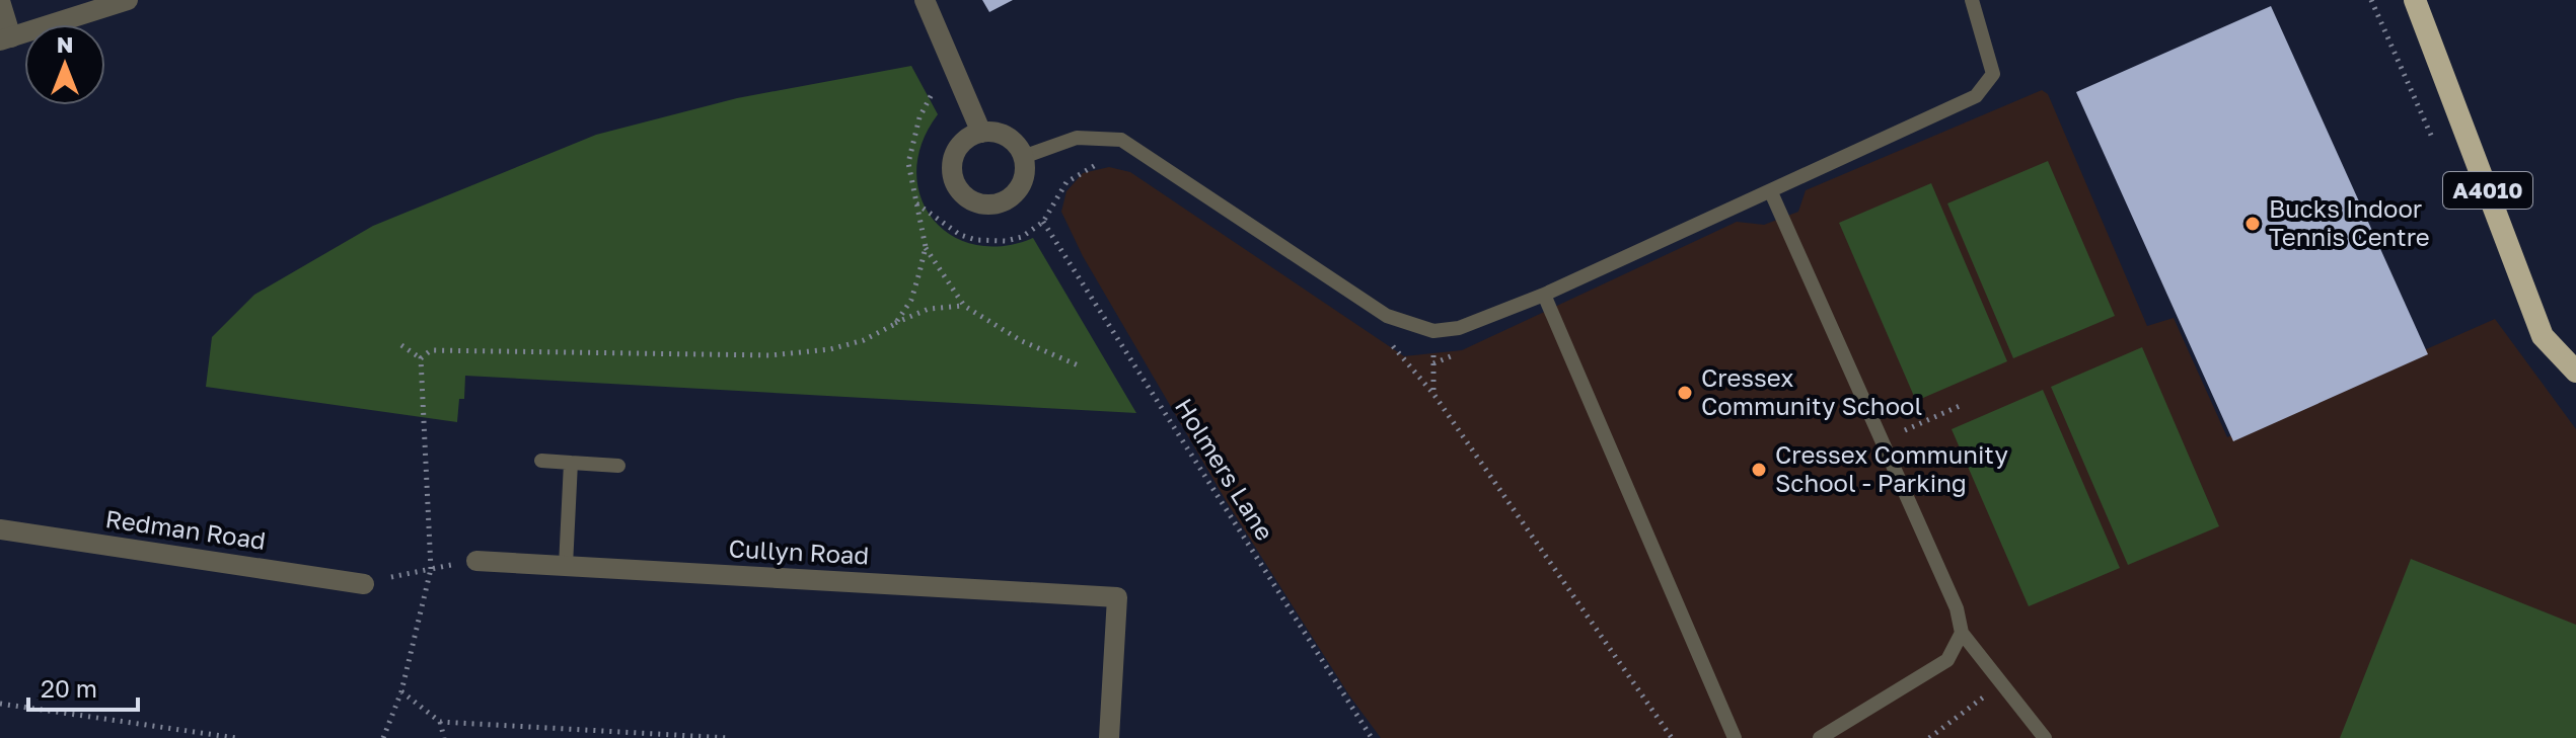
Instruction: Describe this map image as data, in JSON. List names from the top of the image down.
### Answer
{
  "streets": {
    "highway": ["A4010"],
    "street": ["Redman Road", "Cullyn Road"],
    "path": ["Holmers Lane"]
  },
  "places": ["Bucks Indoor Tennis Centre", "Cressex Community School", "Cressex Community School - Parking"],
  "scale_bar": "20 m",
  "north": "top"
}
